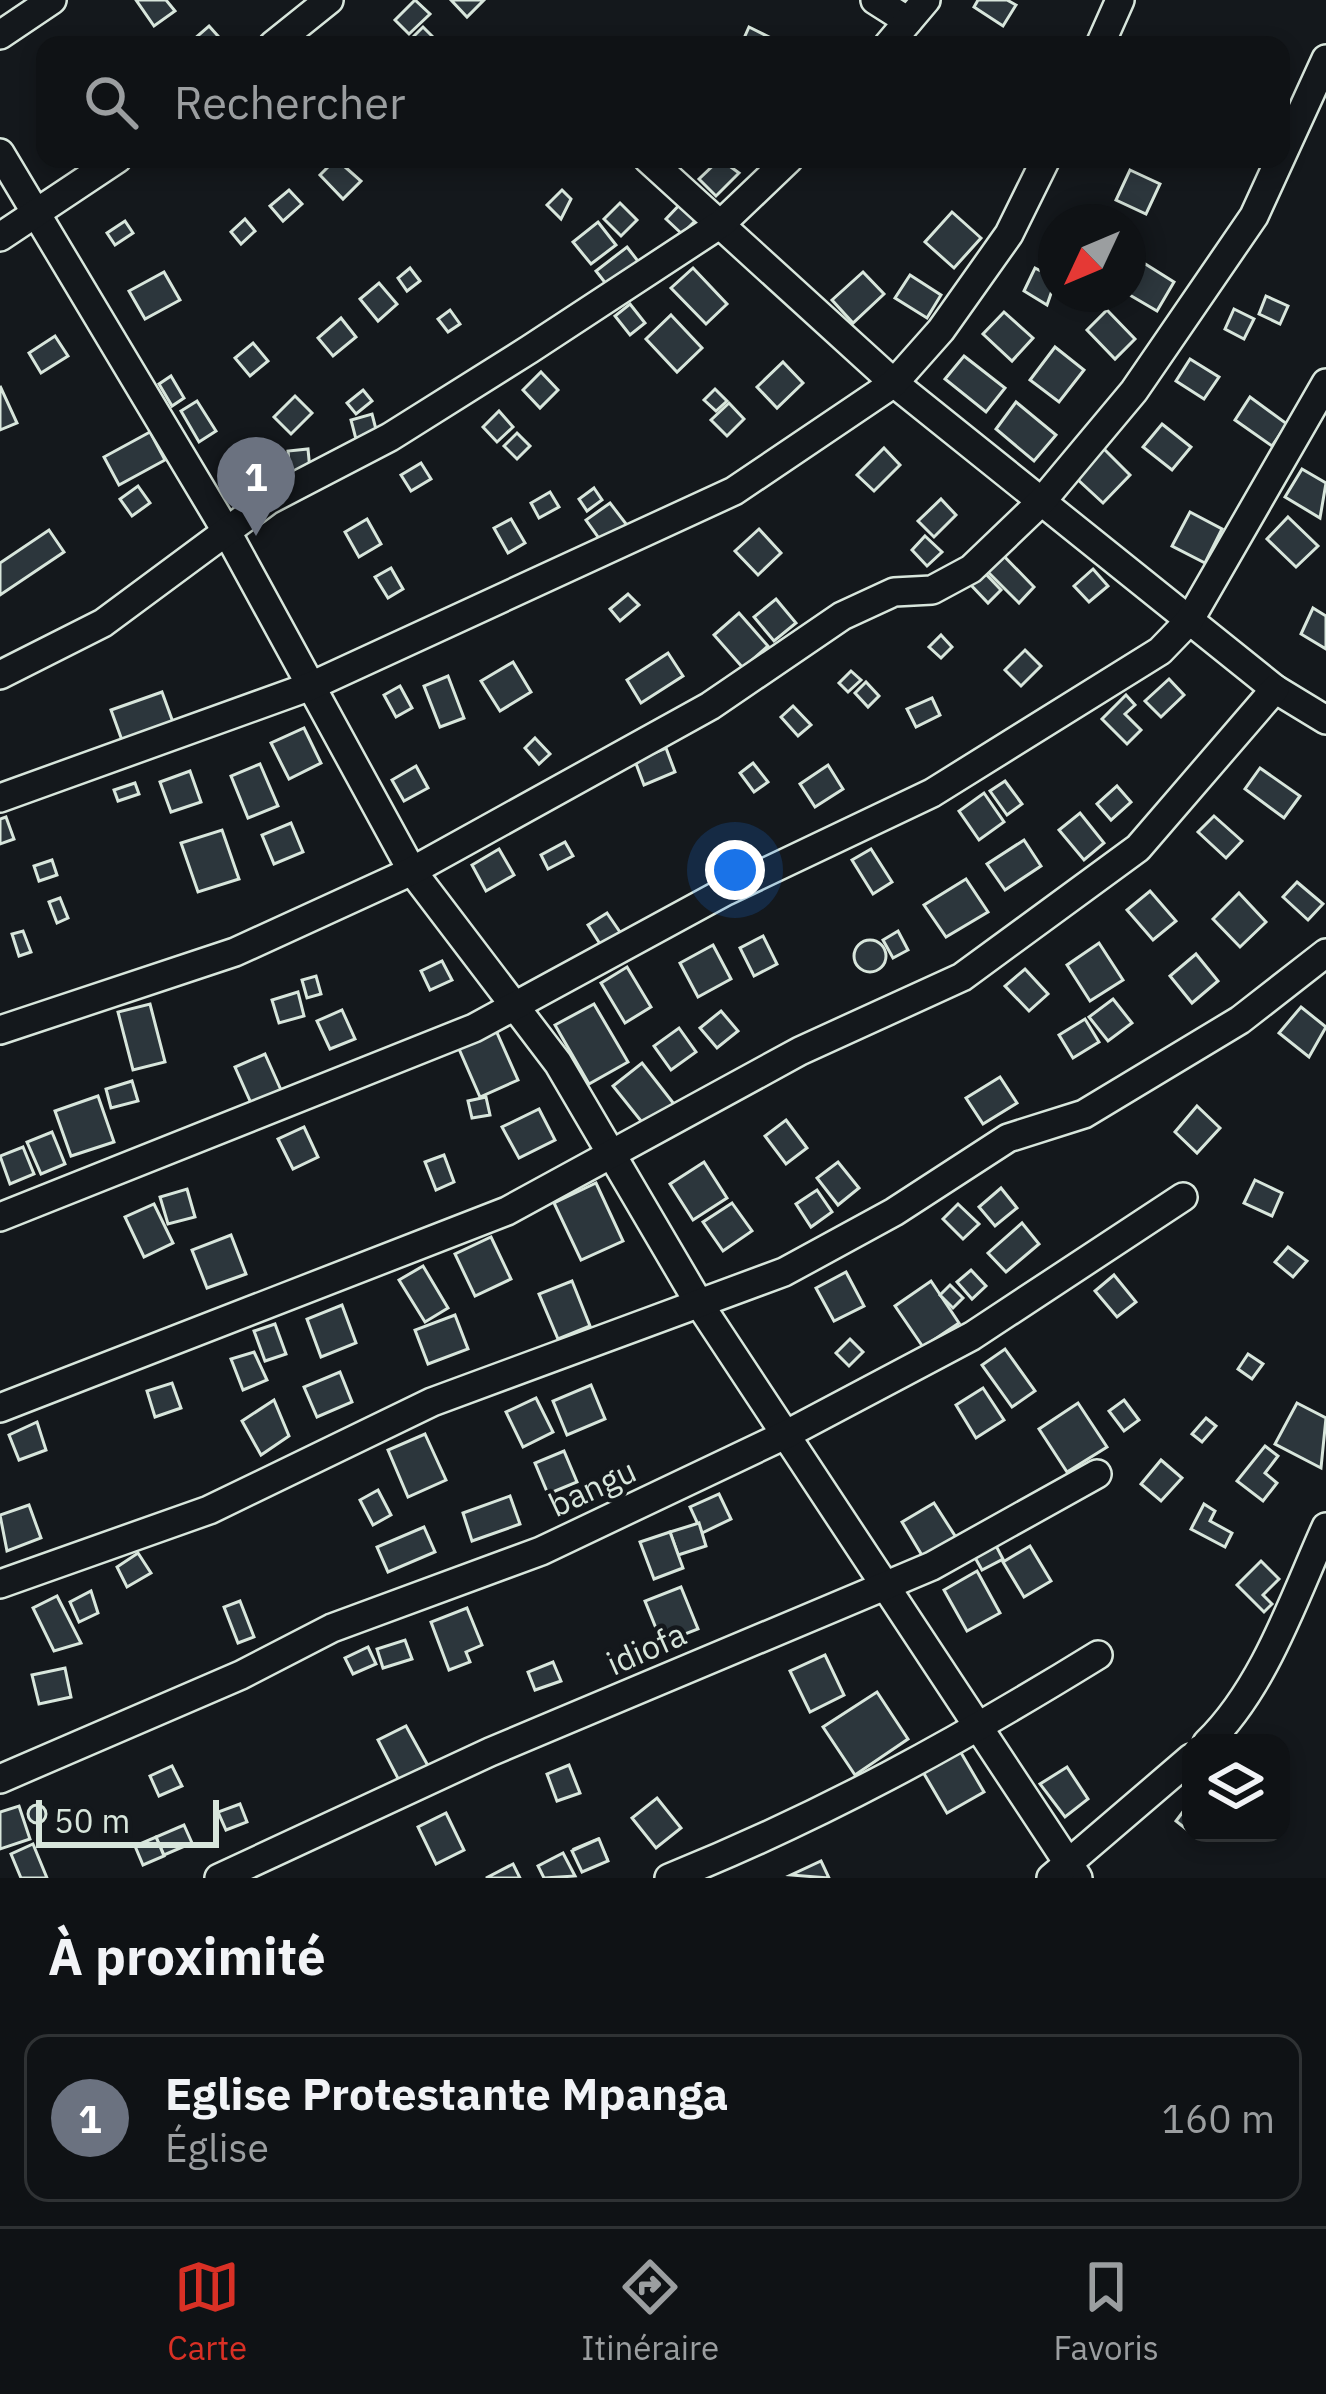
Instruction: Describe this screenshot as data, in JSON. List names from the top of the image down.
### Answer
{
  "streets": {
    "street": ["bangu", "idiofa"]
  },
  "scale_bar": "50 m",
  "north": "bottom left",
  "page": {
    "search": "Rechercher",
    "pins": "1",
    "scale": "50 m",
    "heading": "À proximité",
    "list": [
      {
        "mark": "1",
        "name": "Eglise Protestante Mpanga",
        "note": "Église",
        "value": "160 m"
      }
    ],
    "nav": ["Carte", "Itinéraire", "Favoris"]
  }
}
